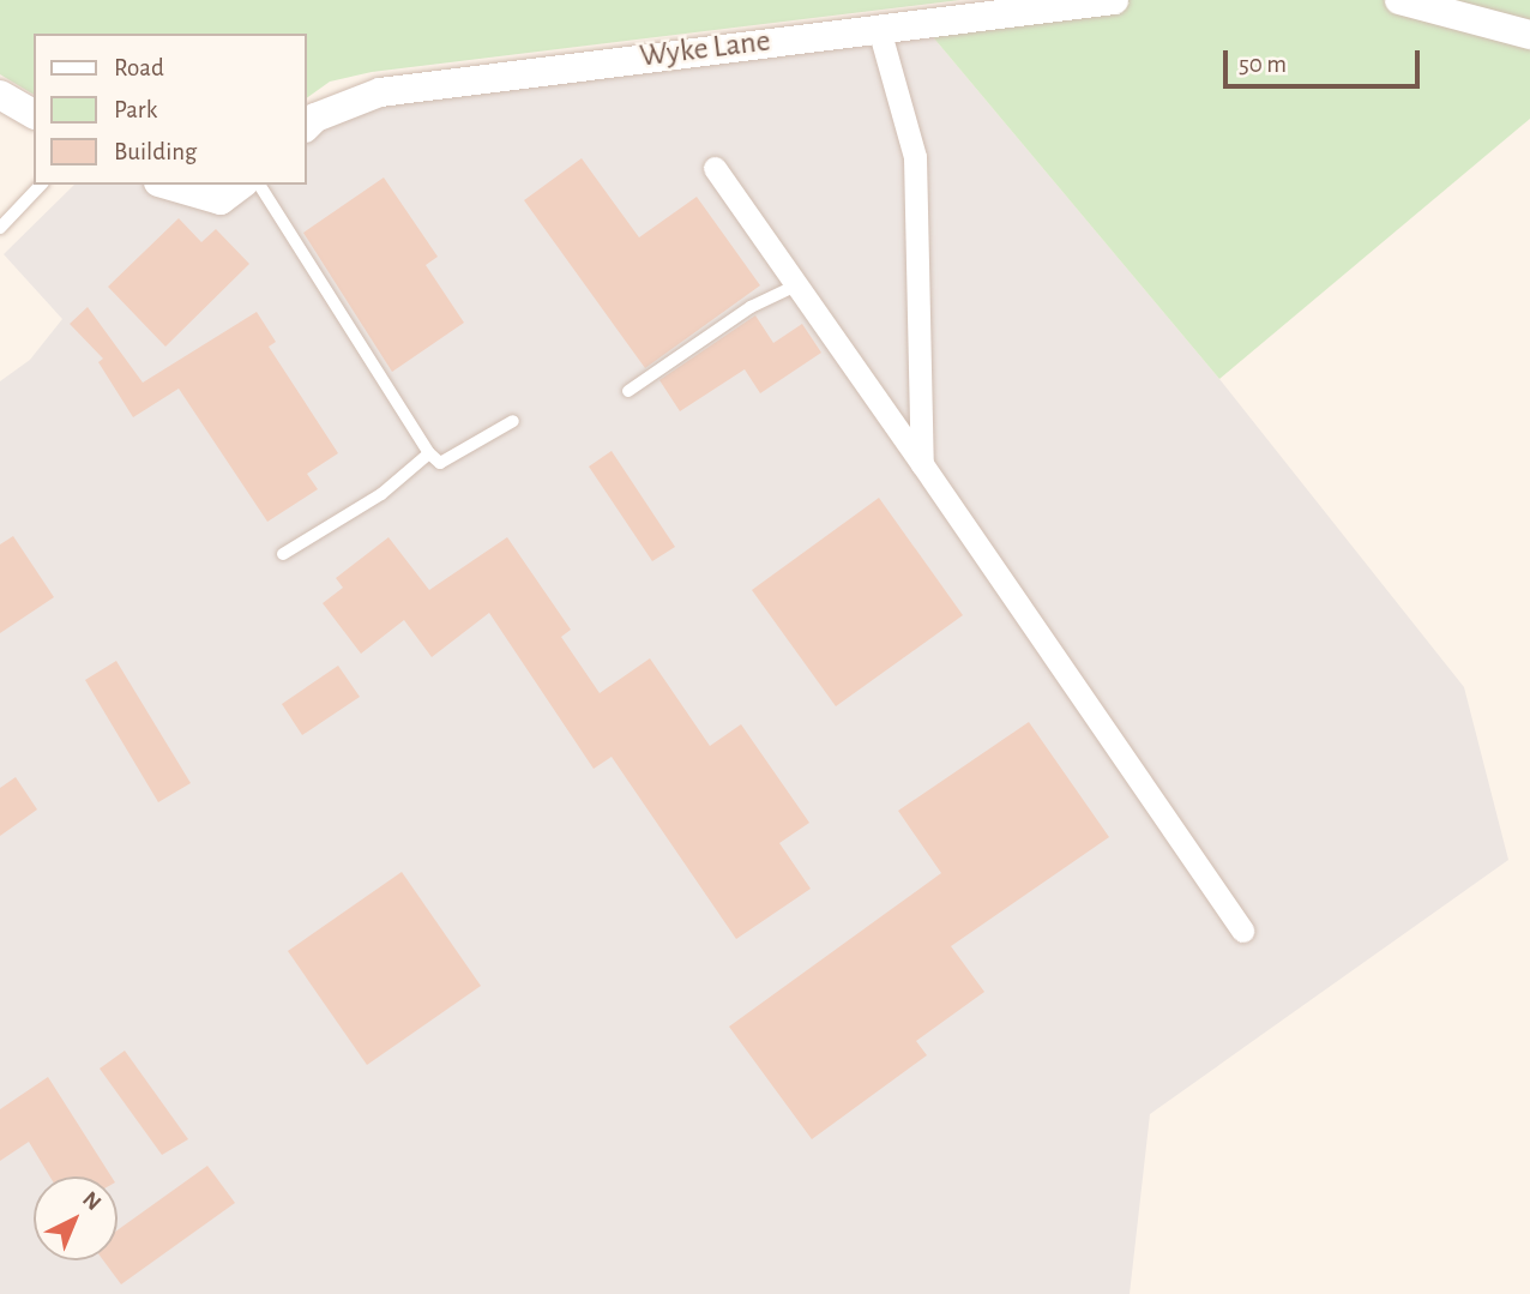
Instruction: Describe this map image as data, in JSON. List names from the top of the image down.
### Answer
{
  "streets": {
    "street": ["Wyke Lane"]
  },
  "legend": ["Road", "Park", "Building"],
  "scale_bar": "50 m",
  "north": "top right"
}
